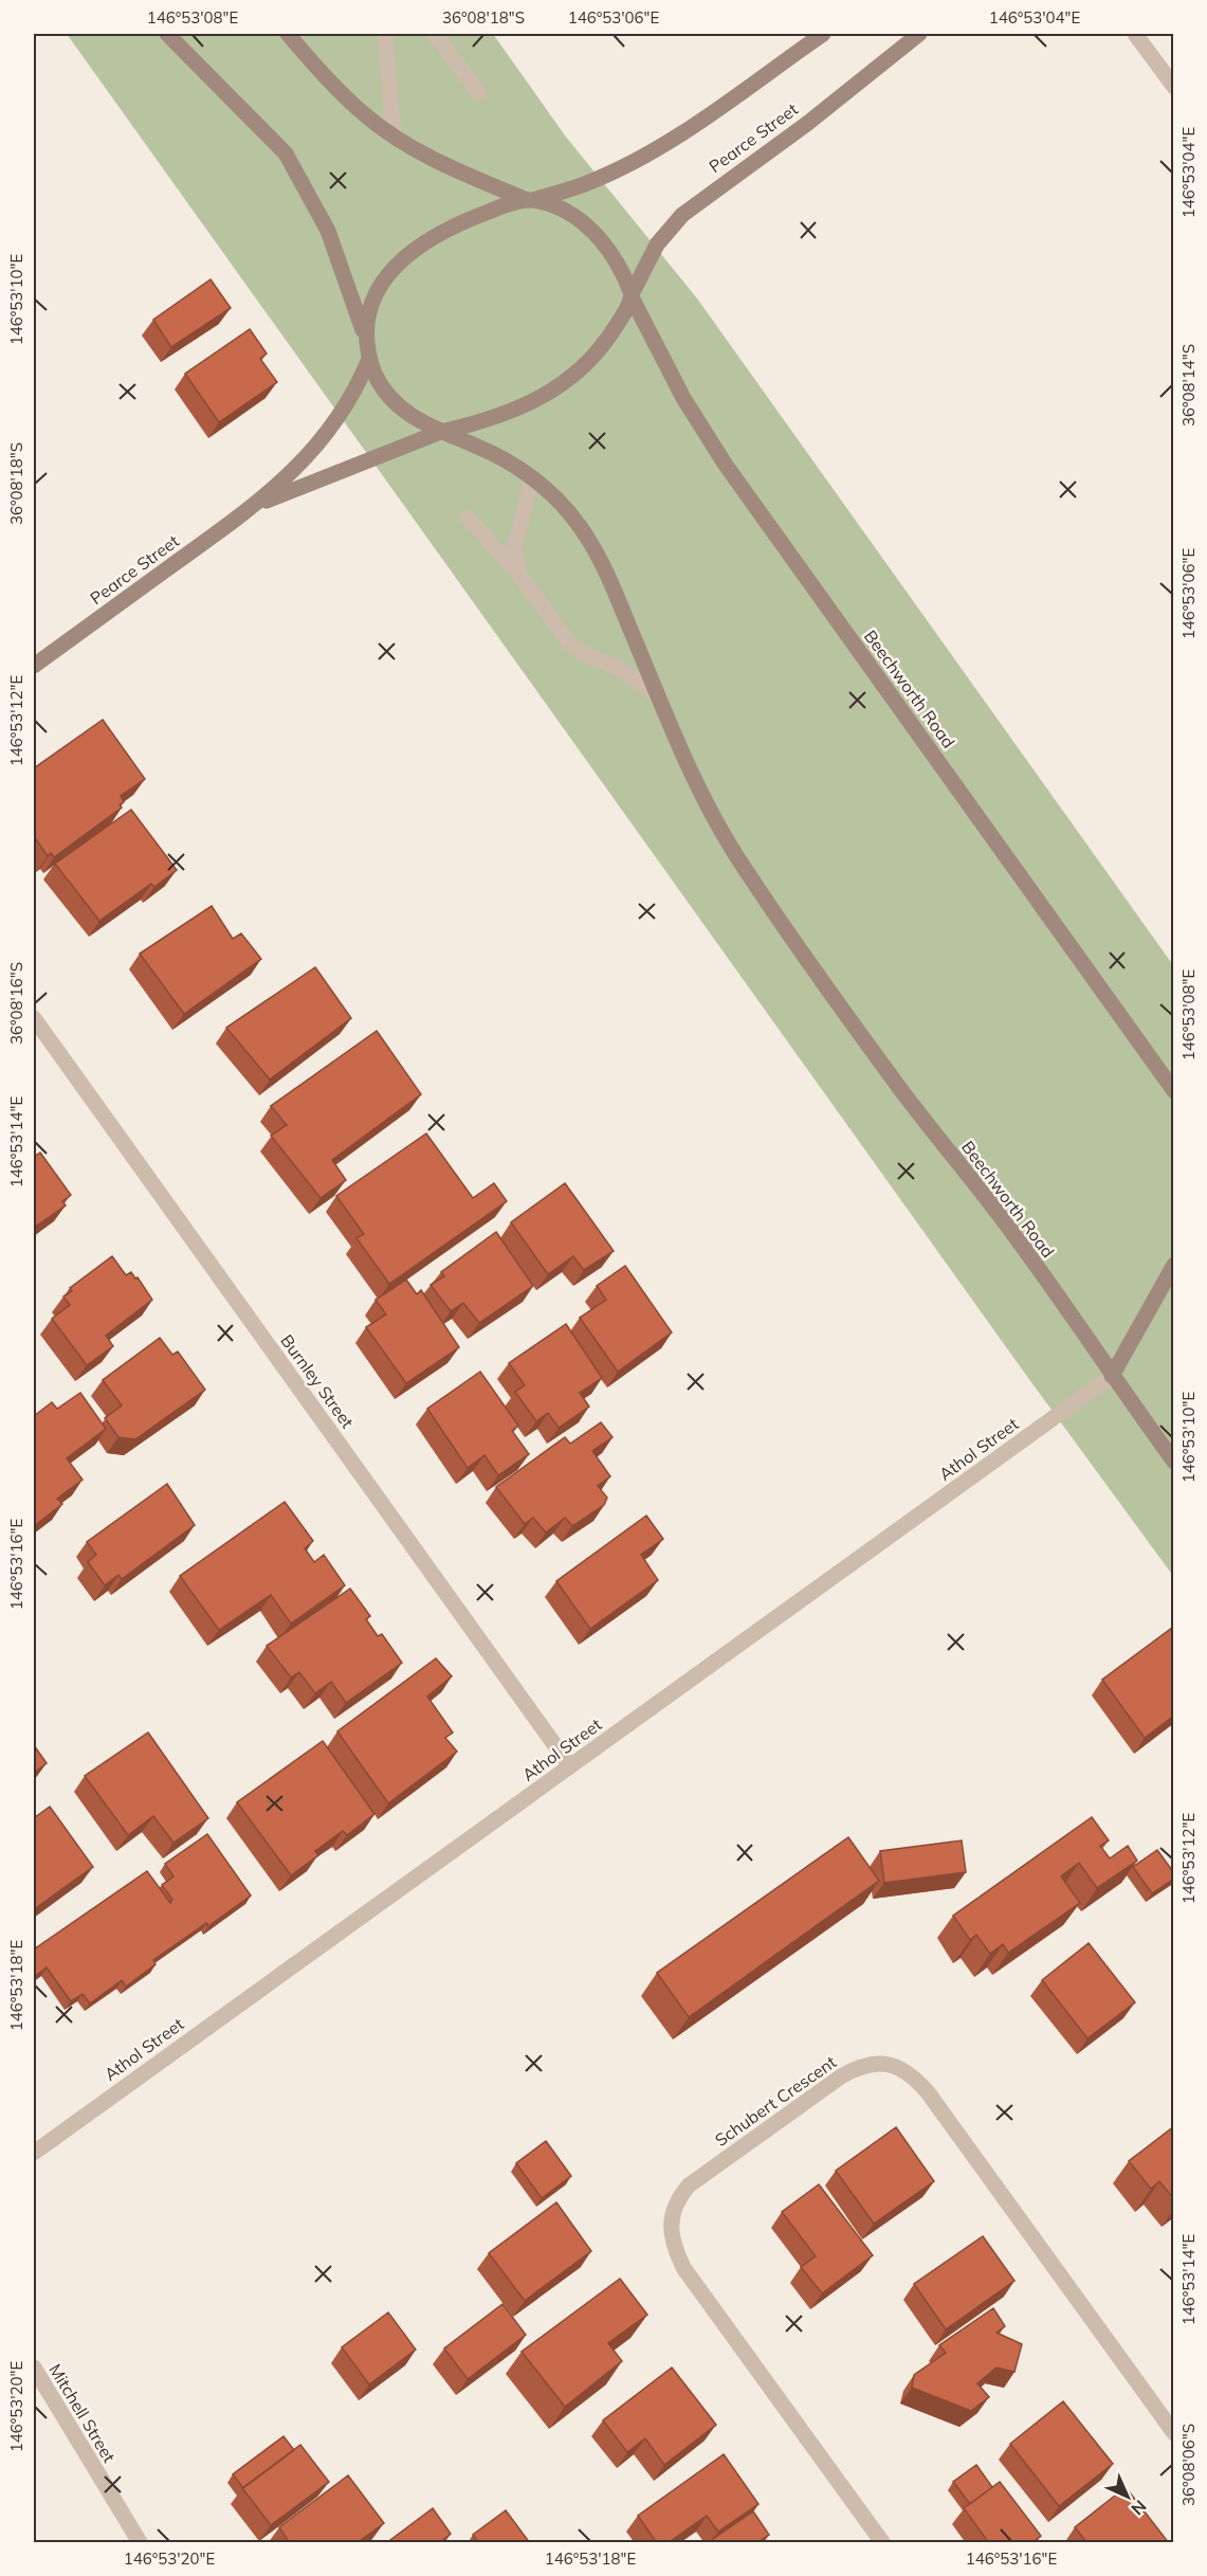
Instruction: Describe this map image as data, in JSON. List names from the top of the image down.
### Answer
{
  "streets": {
    "main road": ["Pearce Street", "Beechworth Road"],
    "street": [
      "Burnley Street",
      "Athol Street",
      "Schubert Crescent",
      "Mitchell Street"
    ]
  },
  "crossings": [
    ["Pearce Street", "Beechworth Road"],
    ["Beechworth Road", "Athol Street"],
    ["Burnley Street", "Athol Street"]
  ],
  "north": "bottom right",
  "coordinates": [
    "146°53'08\"E",
    "36°08'18\"S",
    "146°53'06\"E",
    "146°53'04\"E",
    "146°53'10\"E",
    "36°08'14\"S",
    "146°53'12\"E",
    "36°08'16\"S",
    "146°53'14\"E",
    "146°53'16\"E",
    "146°53'18\"E",
    "146°53'20\"E",
    "36°08'06\"S"
  ]
}
